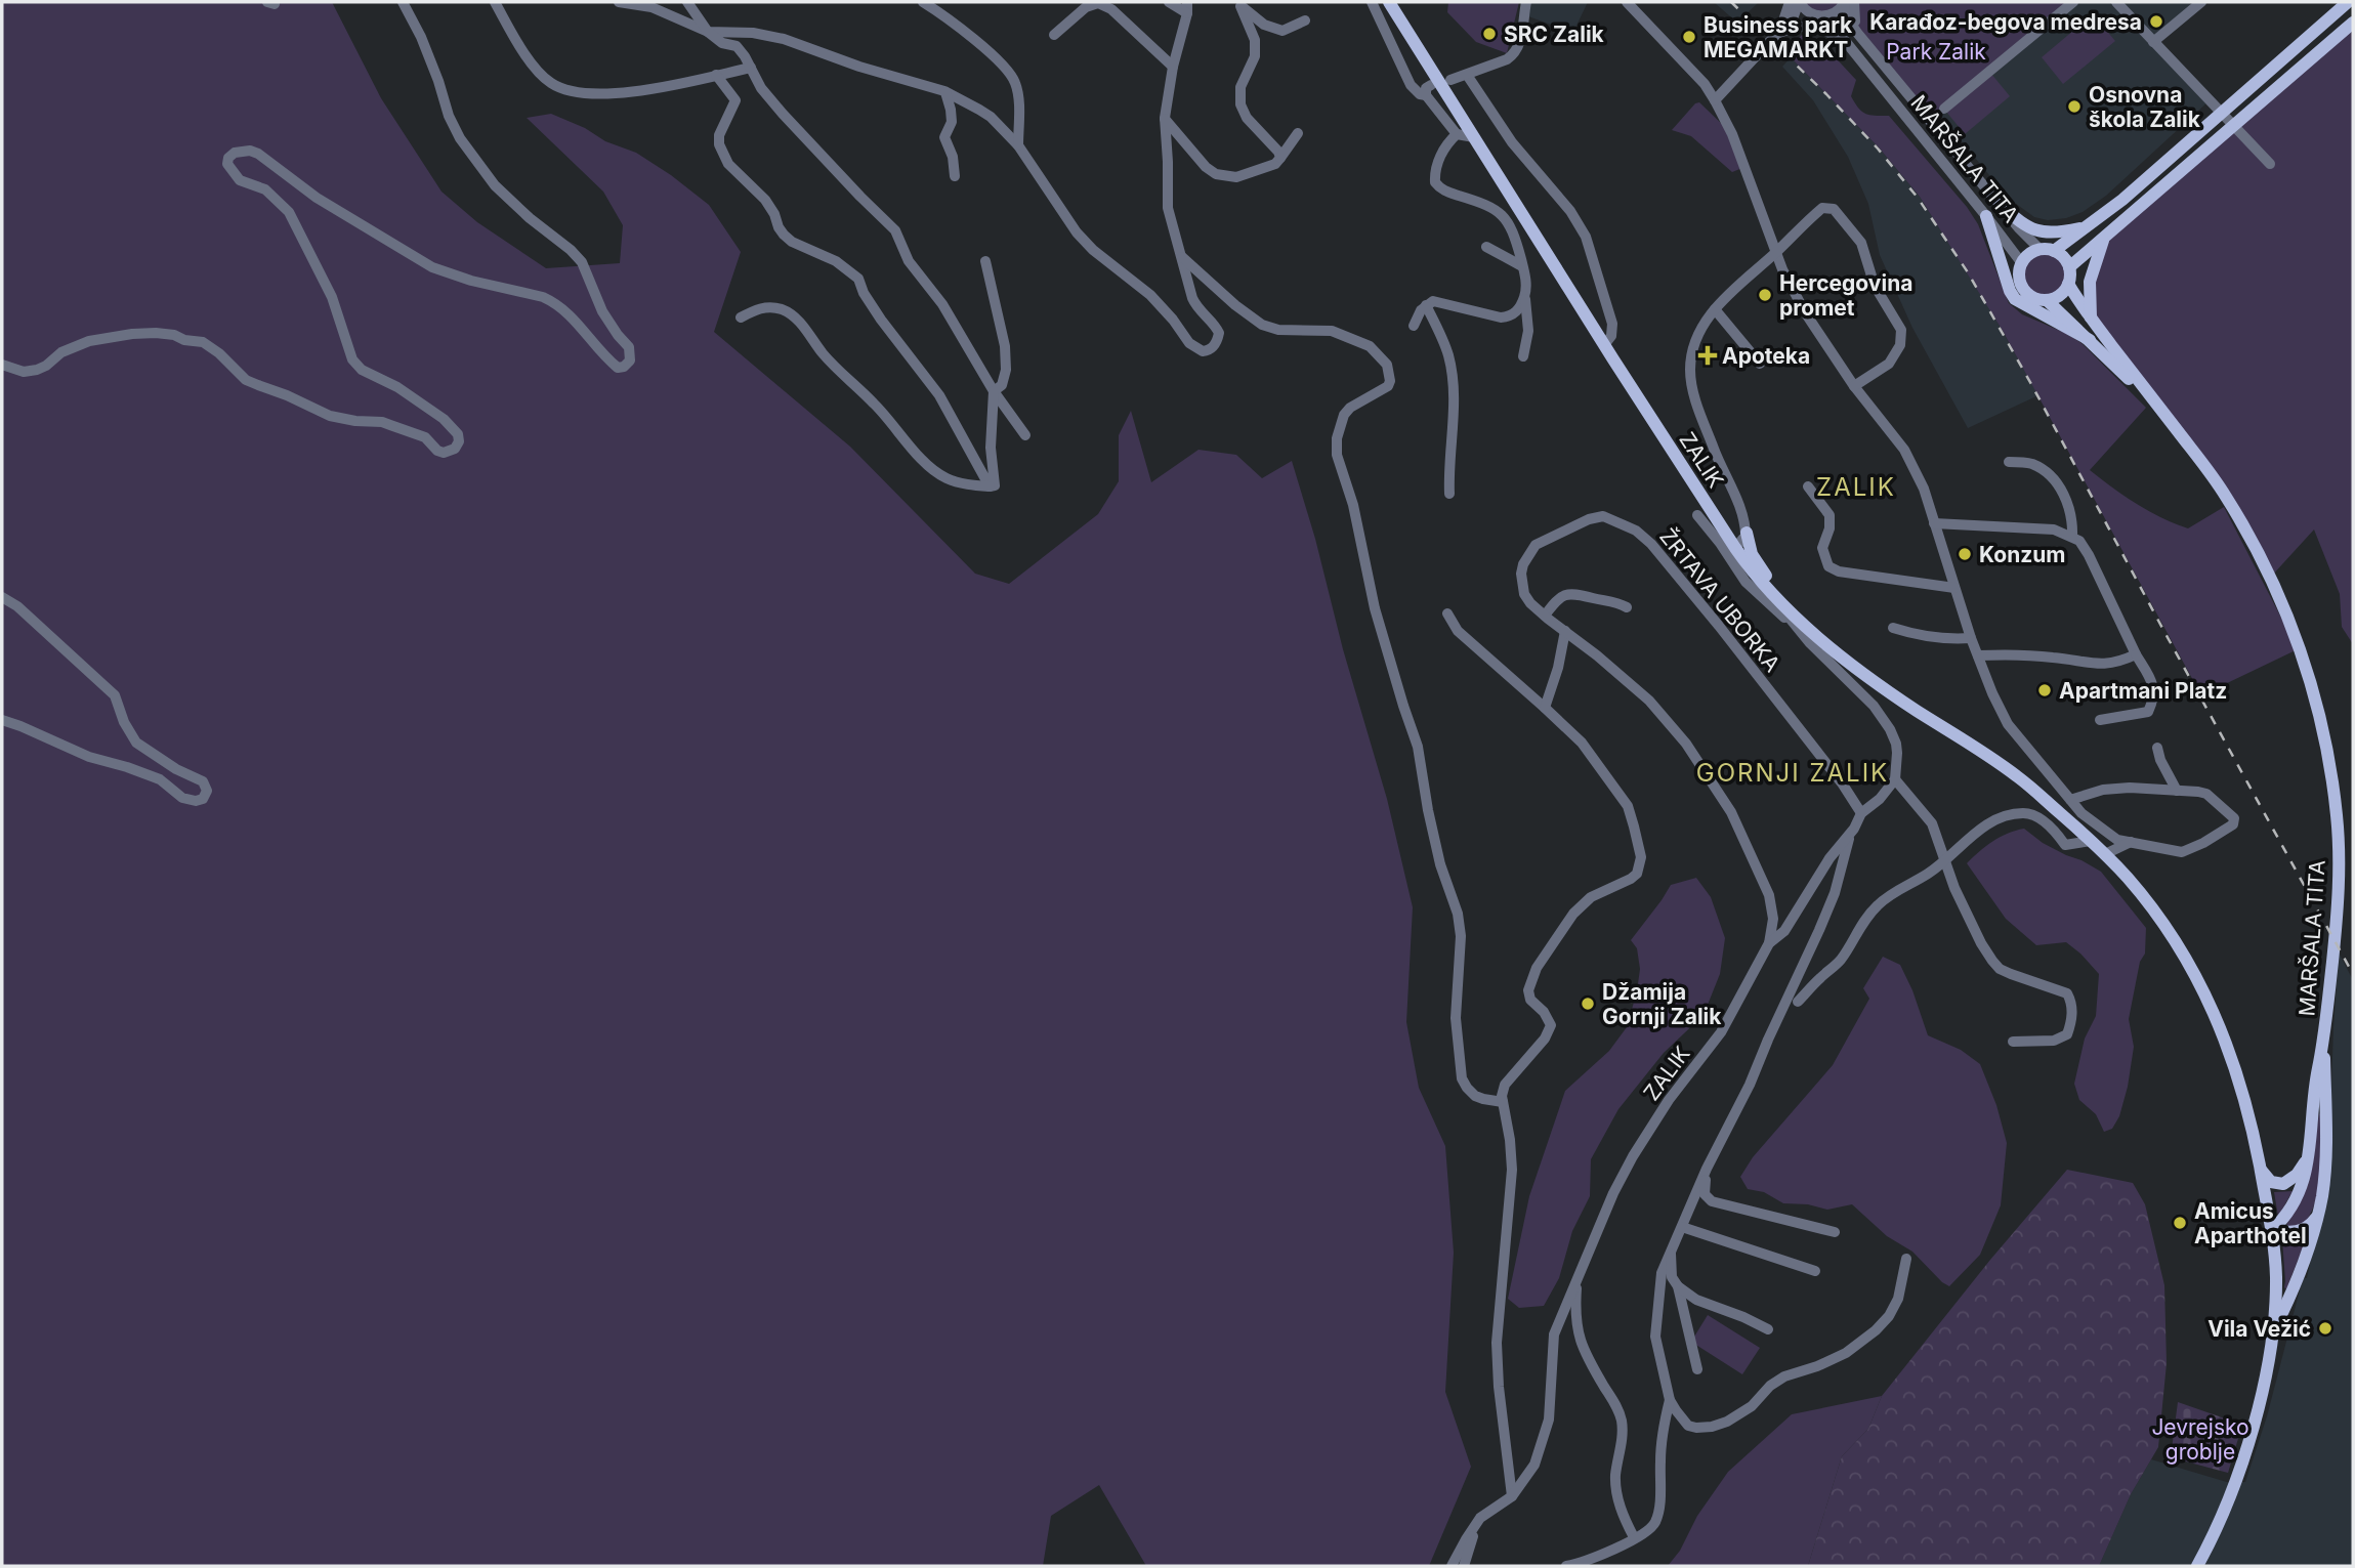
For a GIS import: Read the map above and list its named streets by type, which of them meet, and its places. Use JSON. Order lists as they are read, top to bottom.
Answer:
{
  "streets": {
    "main road": ["MARŠALA TITA", "ZALIK"],
    "street": ["ŽRTAVA UBORKA"]
  },
  "crossings": [
    ["MARŠALA TITA", "ZALIK"],
    ["ZALIK", "ŽRTAVA UBORKA"]
  ],
  "districts": ["ZALIK", "GORNJI ZALIK"],
  "parks": ["Park Zalik", "Jevrejsko groblje"],
  "places": {
    "other": [
      "Karađoz-begova medresa",
      "SRC Zalik",
      "Business park MEGAMARKT",
      "Osnovna škola Zalik",
      "Hercegovina promet",
      "Konzum",
      "Apartmani Platz",
      "Džamija Gornji Zalik",
      "Amicus Aparthotel",
      "Vila Vežić"
    ],
    "health": ["Apoteka"]
  }
}
